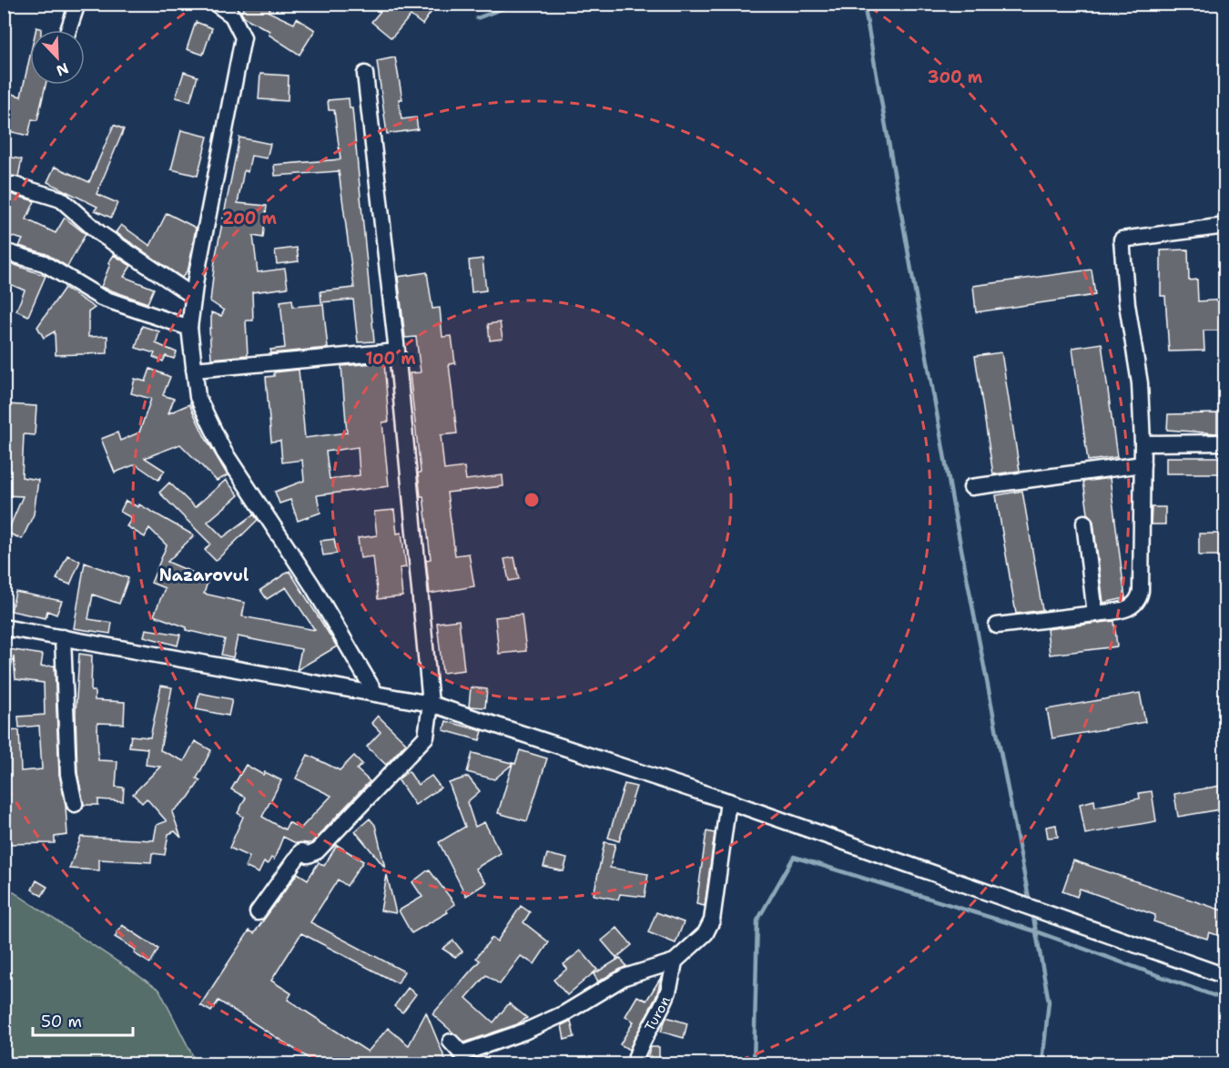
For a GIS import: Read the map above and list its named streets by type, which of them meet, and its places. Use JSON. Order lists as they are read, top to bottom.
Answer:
{
  "streets": {
    "street": ["Turon"]
  },
  "districts": ["Nazarovul"],
  "scale_bar": "50 m",
  "north": "bottom right",
  "rings": ["300 m", "200 m", "100 m"]
}
